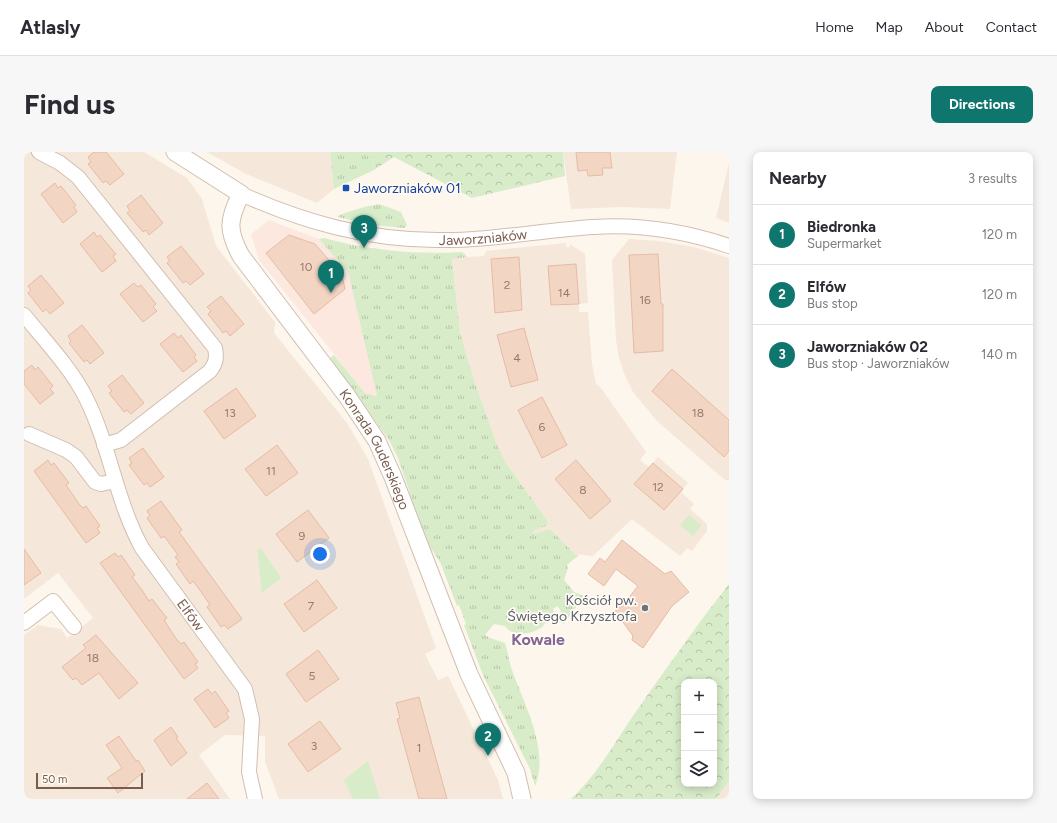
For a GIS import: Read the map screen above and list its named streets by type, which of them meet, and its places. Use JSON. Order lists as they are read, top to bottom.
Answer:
{
  "streets": {
    "street": ["Jaworzniaków", "Konrada Guderskiego", "Elfów"]
  },
  "crossings": [
    ["Jaworzniaków", "Konrada Guderskiego"]
  ],
  "districts": ["Kowale"],
  "places": {
    "transit": ["Jaworzniaków 01"],
    "other": ["Kościół pw. Świętego Krzysztofa"]
  },
  "house_numbers": [
    "10",
    "2",
    "14",
    "16",
    "4",
    "13",
    "18",
    "6",
    "11",
    "12",
    "8",
    "9",
    "7",
    "18",
    "5",
    "3",
    "1"
  ],
  "scale_bar": "50 m",
  "page": {
    "header": "Atlasly",
    "nav": [
      "Home",
      "Map",
      "About",
      "Contact"
    ],
    "buttons": "Directions",
    "title": "Find us",
    "heading": ["Nearby", "3 results"],
    "list": [
      {
        "mark": "1",
        "name": "Biedronka",
        "note": "Supermarket",
        "value": "120 m"
      },
      {
        "mark": "2",
        "name": "Elfów",
        "note": "Bus stop",
        "value": "120 m"
      },
      {
        "mark": "3",
        "name": "Jaworzniaków 02",
        "note": "Bus stop · Jaworzniaków",
        "value": "140 m"
      }
    ],
    "pins": ["3", "1", "2"],
    "map_buttons": ["+", "−"],
    "scale": "50 m"
  }
}
